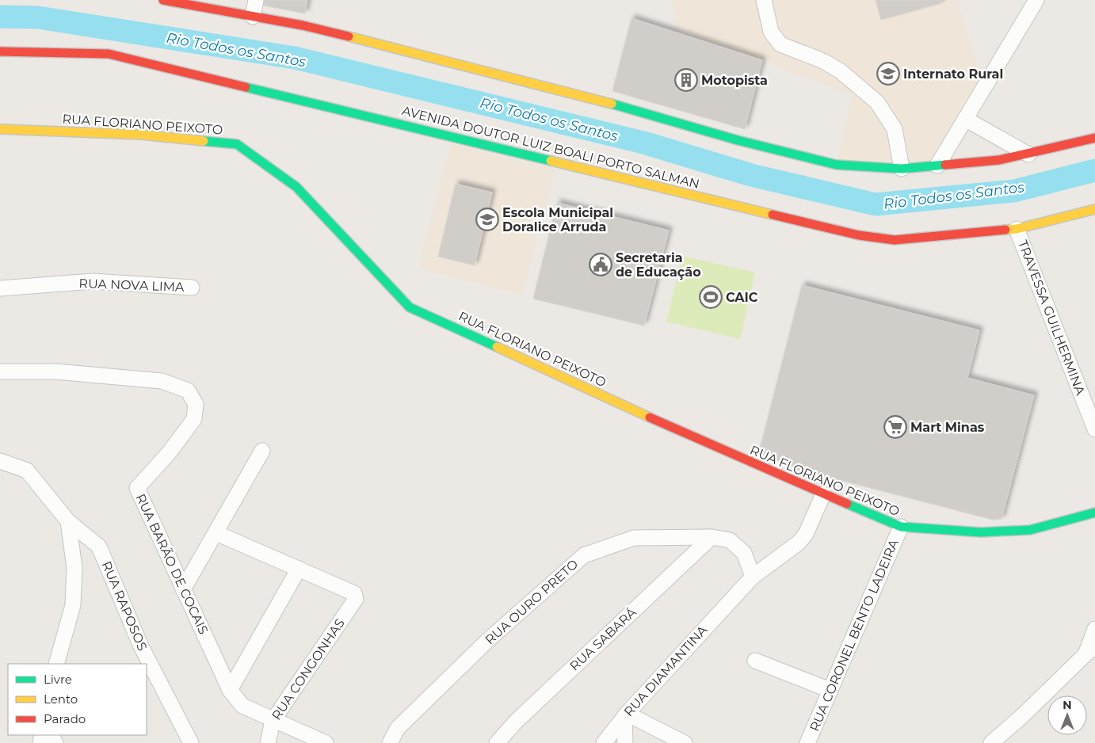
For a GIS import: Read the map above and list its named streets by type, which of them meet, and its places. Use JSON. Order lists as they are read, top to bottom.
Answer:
{
  "streets": {
    "street": [
      "RUA FLORIANO PEIXOTO",
      "AVENIDA DOUTOR LUIZ BOALI PORTO SALMAN",
      "RUA NOVA LIMA",
      "TRAVESSA GUILHERMINA",
      "RUA BARÃO DE COCAIS",
      "RUA OURO PRETO",
      "RUA RAPOSOS",
      "RUA CORONEL BENTO LADEIRA",
      "RUA SABARÁ",
      "RUA CONGONHAS",
      "RUA DIAMANTINA"
    ]
  },
  "crossings": [
    ["RUA FLORIANO PEIXOTO", "RUA CORONEL BENTO LADEIRA"],
    ["RUA FLORIANO PEIXOTO", "RUA DIAMANTINA"],
    ["AVENIDA DOUTOR LUIZ BOALI PORTO SALMAN", "TRAVESSA GUILHERMINA"],
    ["RUA BARÃO DE COCAIS", "RUA CONGONHAS"],
    ["RUA OURO PRETO", "RUA SABARÁ"],
    ["RUA OURO PRETO", "RUA DIAMANTINA"]
  ],
  "water": ["Rio Todos os Santos"],
  "places": {
    "school or university": ["Internato Rural", "Escola Municipal Doralice Arruda"],
    "building": ["Motopista"],
    "public building": ["Secretaria de Educação"],
    "sports": ["CAIC"],
    "supermarket": ["Mart Minas"]
  },
  "legend": ["Livre", "Lento", "Parado"],
  "north": "top"
}
